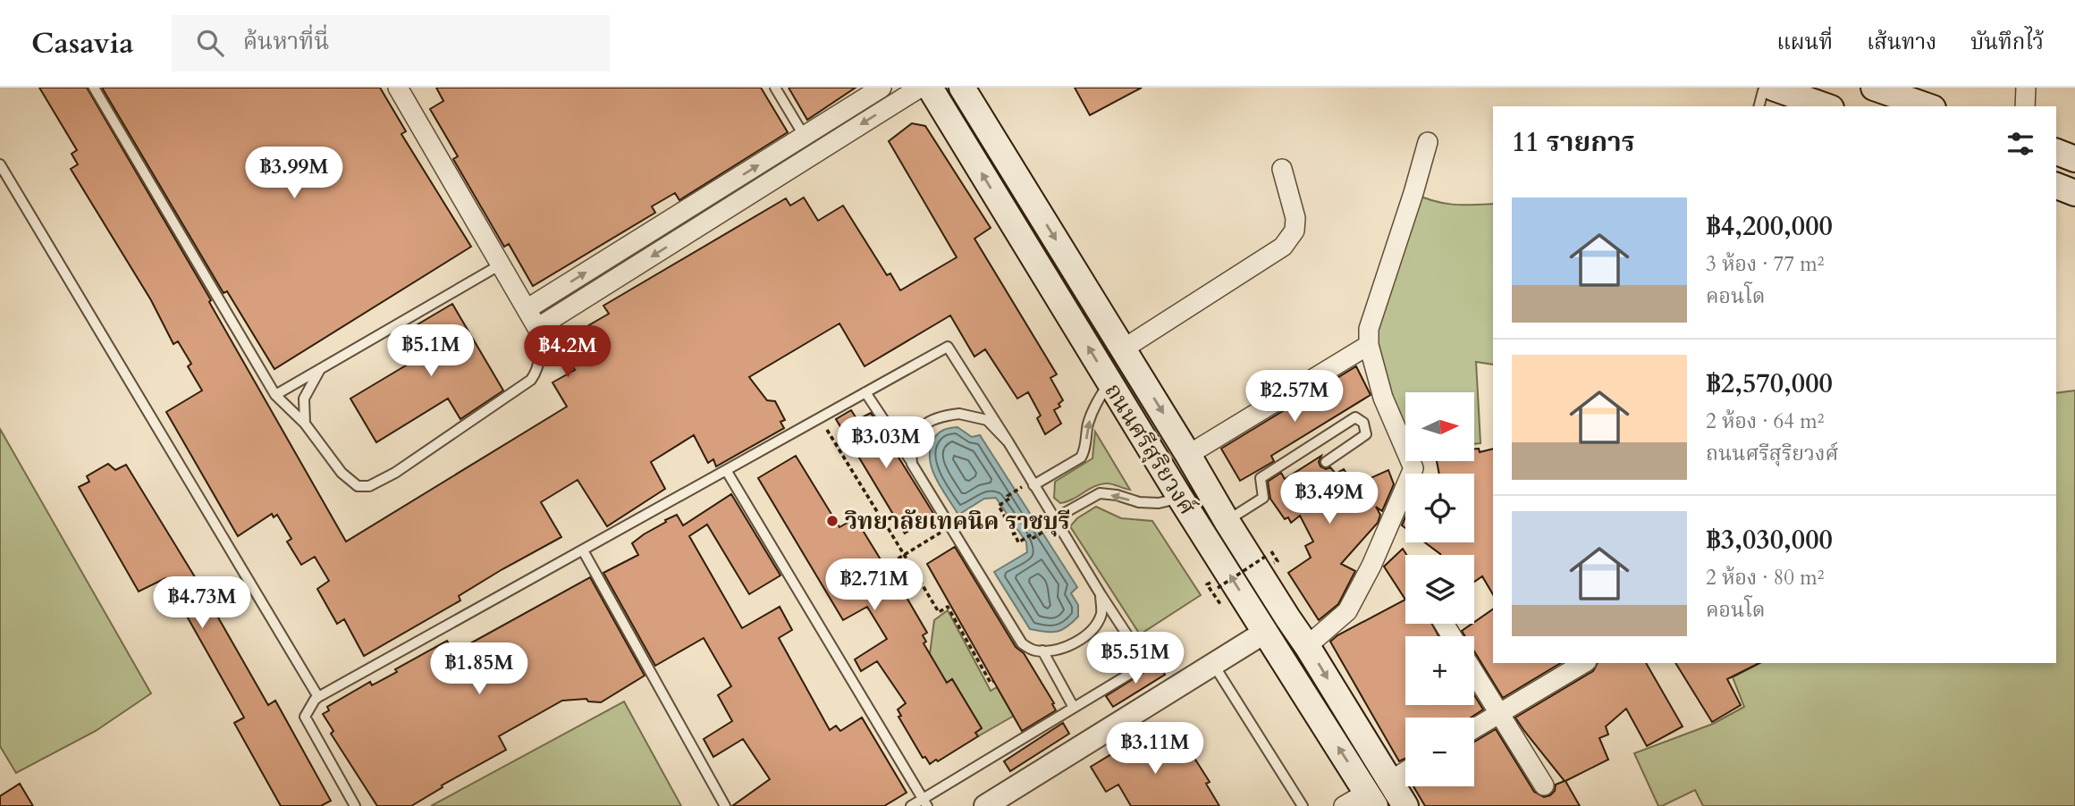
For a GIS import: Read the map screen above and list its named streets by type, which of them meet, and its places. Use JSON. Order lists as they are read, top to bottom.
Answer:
{
  "streets": {
    "main road": ["ถนนศรีสุริยวงศ์"]
  },
  "places": ["วิทยาลัยเทคนิค ราชบุรี"],
  "north": "right",
  "page": {
    "header": "Casavia",
    "search": "ค้นหาที่นี่",
    "nav": ["แผนที่", "เส้นทาง", "บันทึกไว้"],
    "heading": "11 รายการ",
    "price": [
      "฿3.99M",
      "฿5.1M",
      "฿4.2M",
      "฿2.57M",
      "฿3.03M",
      "฿3.49M",
      "฿2.71M",
      "฿4.73M",
      "฿5.51M",
      "฿1.85M",
      "฿3.11M"
    ],
    "list": [
      {
        "name": "฿4,200,000",
        "note": "3 ห้อง · 77 m² · คอนโด"
      },
      {
        "name": "฿2,570,000",
        "note": "2 ห้อง · 64 m² · ถนนศรีสุริยวงศ์"
      },
      {
        "name": "฿3,030,000",
        "note": "2 ห้อง · 80 m² · คอนโด"
      }
    ],
    "map_buttons": ["+", "−"]
  }
}
